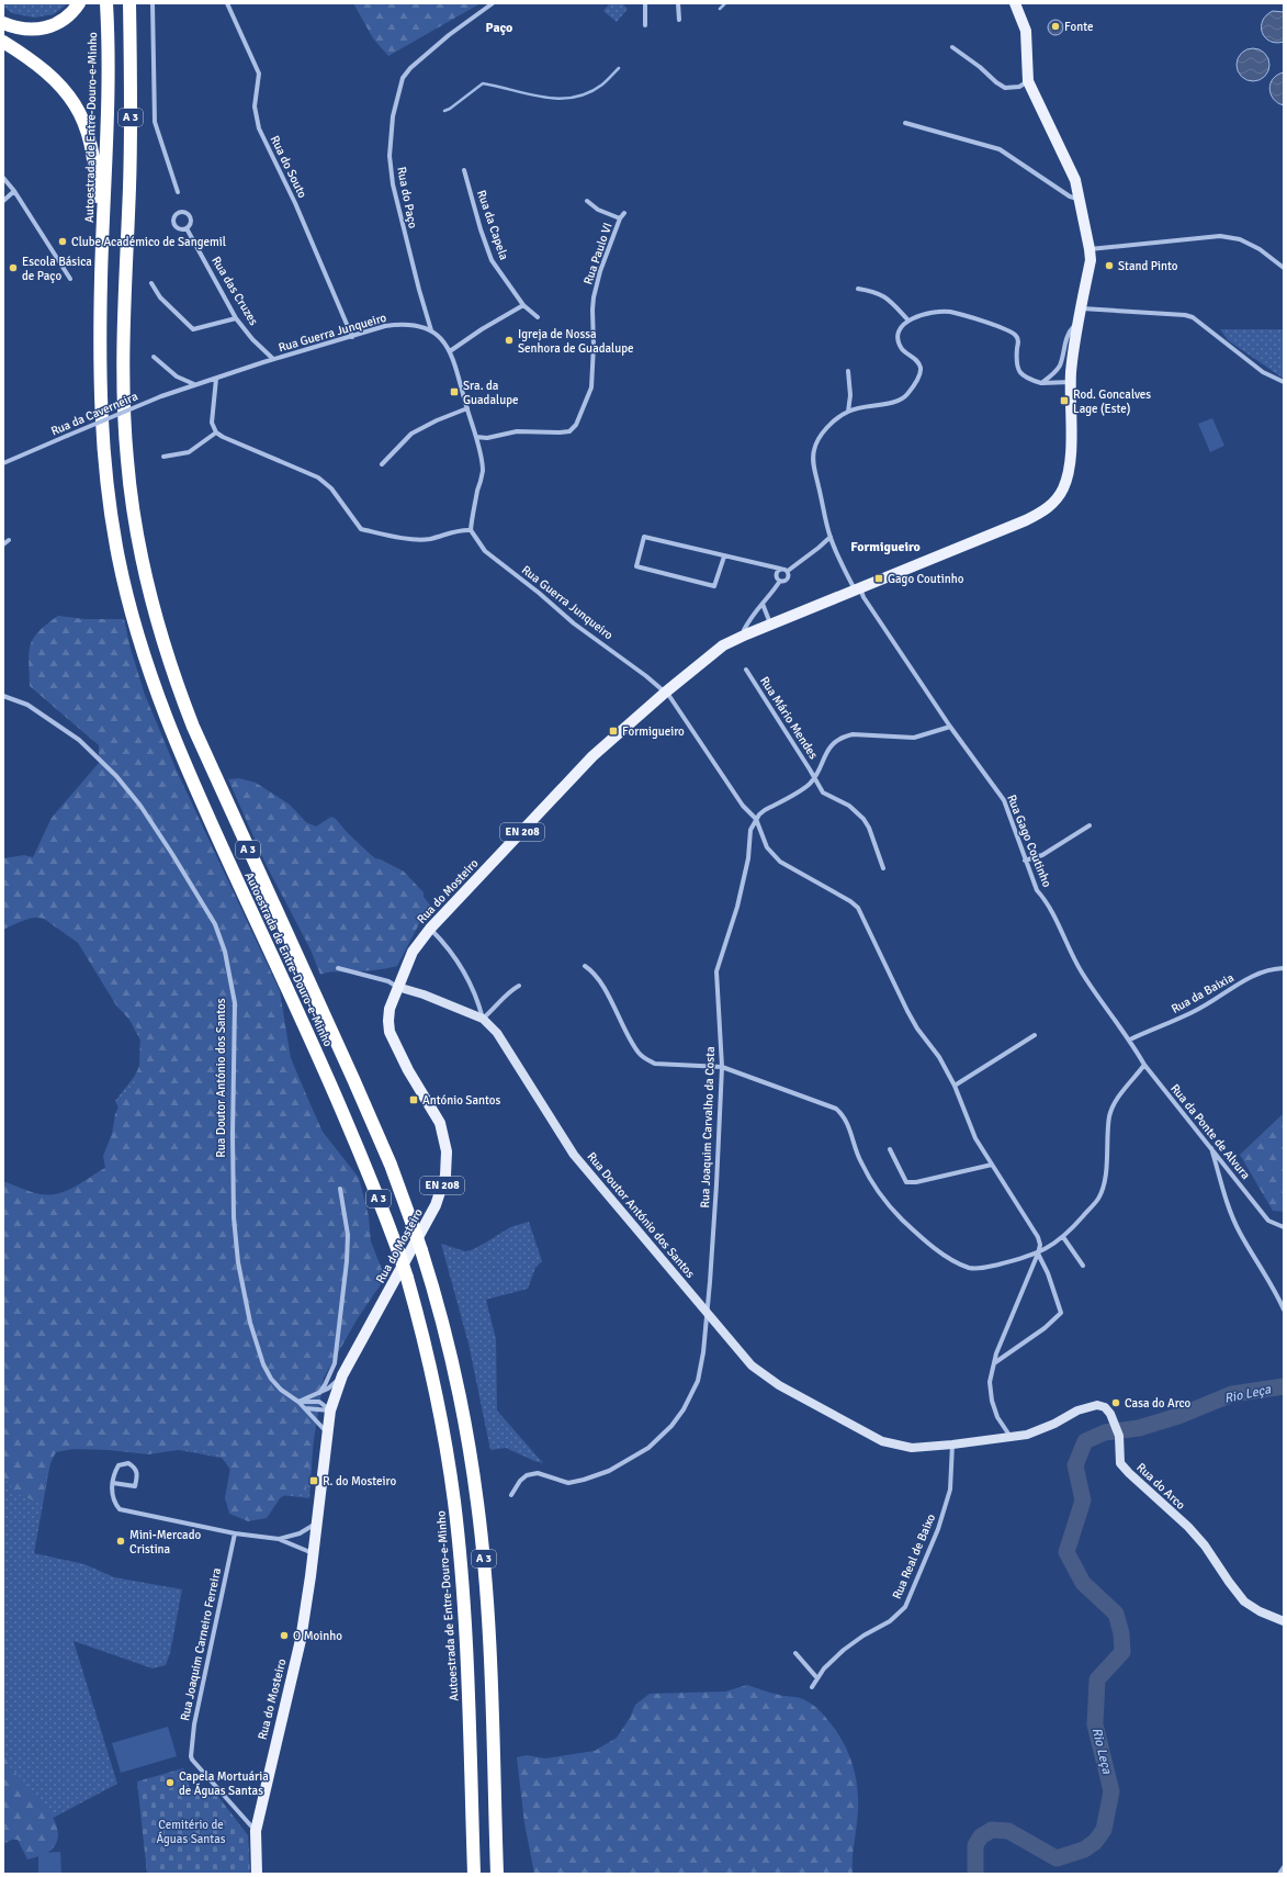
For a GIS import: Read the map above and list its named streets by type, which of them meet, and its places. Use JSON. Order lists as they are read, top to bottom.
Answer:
{
  "streets": {
    "highway": ["A 3", "Autoestrada de Entre-Douro-e-Minho"],
    "main road": ["EN 208", "Rua do Mosteiro"],
    "street": [
      "Rua do Souto",
      "Rua do Paço",
      "Rua da Capela",
      "Rua Paulo VI",
      "Rua das Cruzes",
      "Rua Guerra Junqueiro",
      "Rua da Caverneira",
      "Rua Mário Mendes",
      "Rua Gago Coutinho",
      "Rua da Baixia",
      "Rua Doutor António dos Santos",
      "Rua Joaquim Carvalho da Costa",
      "Rua da Ponte de Alvura",
      "Rua do Arco",
      "Rua Real de Baixo",
      "Rua Joaquim Carneiro Ferreira"
    ]
  },
  "crossings": [
    ["Rua do Souto", "Rua Guerra Junqueiro"],
    ["Rua do Paço", "Rua Guerra Junqueiro"],
    ["Rua das Cruzes", "Rua Guerra Junqueiro"],
    ["Rua Guerra Junqueiro", "Rua da Caverneira"],
    ["Rua Guerra Junqueiro", "Rua do Mosteiro"],
    ["Rua Guerra Junqueiro", "Rua Joaquim Carvalho da Costa"],
    ["EN 208", "Rua Gago Coutinho"],
    ["EN 208", "Rua do Mosteiro"],
    ["Rua Gago Coutinho", "Rua da Baixia"],
    ["Rua Gago Coutinho", "Rua da Ponte de Alvura"],
    ["Rua do Mosteiro", "Rua Doutor António dos Santos"],
    ["Rua do Mosteiro", "Rua Joaquim Carneiro Ferreira"],
    ["Rua da Baixia", "Rua da Ponte de Alvura"],
    ["Rua Doutor António dos Santos", "Rua Joaquim Carvalho da Costa"],
    ["Rua Doutor António dos Santos", "Rua do Arco"],
    ["Rua Doutor António dos Santos", "Rua Real de Baixo"],
    ["Rua do Arco", "Rua Real de Baixo"]
  ],
  "districts": ["Paço", "Formigueiro"],
  "water": ["Rio Leça"],
  "parks": ["Cemitério de Águas Santas"],
  "places": {
    "other": [
      "Fonte",
      "Clube Académico de Sangemil",
      "Stand Pinto",
      "Escola Básica de Paço",
      "Igreja de Nossa Senhora de Guadalupe",
      "Casa do Arco",
      "Mini-Mercado Cristina",
      "O Moinho",
      "Capela Mortuária de Águas Santas"
    ],
    "transit": [
      "Sra. da Guadalupe",
      "Rod. Goncalves Lage (Este)",
      "Gago Coutinho",
      "Formigueiro",
      "António Santos",
      "R. do Mosteiro"
    ]
  }
}
